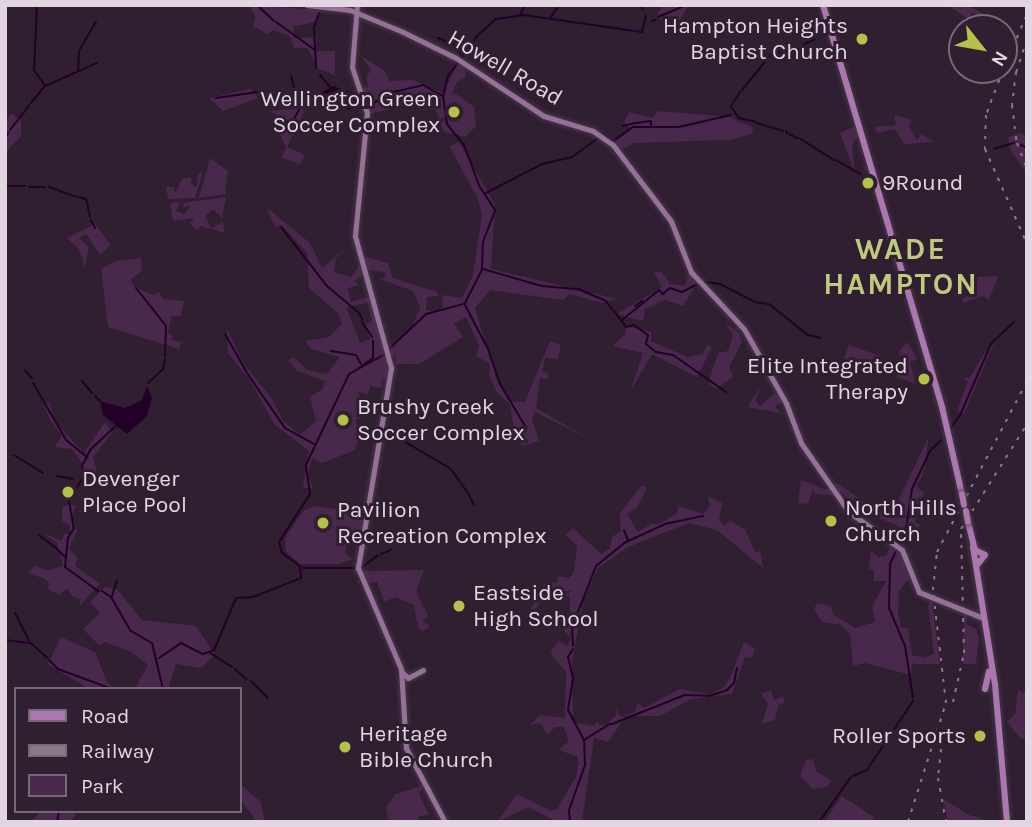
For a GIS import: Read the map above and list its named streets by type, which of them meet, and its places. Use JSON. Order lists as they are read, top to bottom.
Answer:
{
  "streets": {
    "main road": ["Howell Road"]
  },
  "districts": ["WADE HAMPTON"],
  "places": [
    "Hampton Heights Baptist Church",
    "Wellington Green Soccer Complex",
    "9Round",
    "Elite Integrated Therapy",
    "Brushy Creek Soccer Complex",
    "Devenger Place Pool",
    "North Hills Church",
    "Pavilion Recreation Complex",
    "Eastside High School",
    "Roller Sports",
    "Heritage Bible Church"
  ],
  "legend": ["Road", "Railway", "Park"],
  "north": "bottom right"
}
